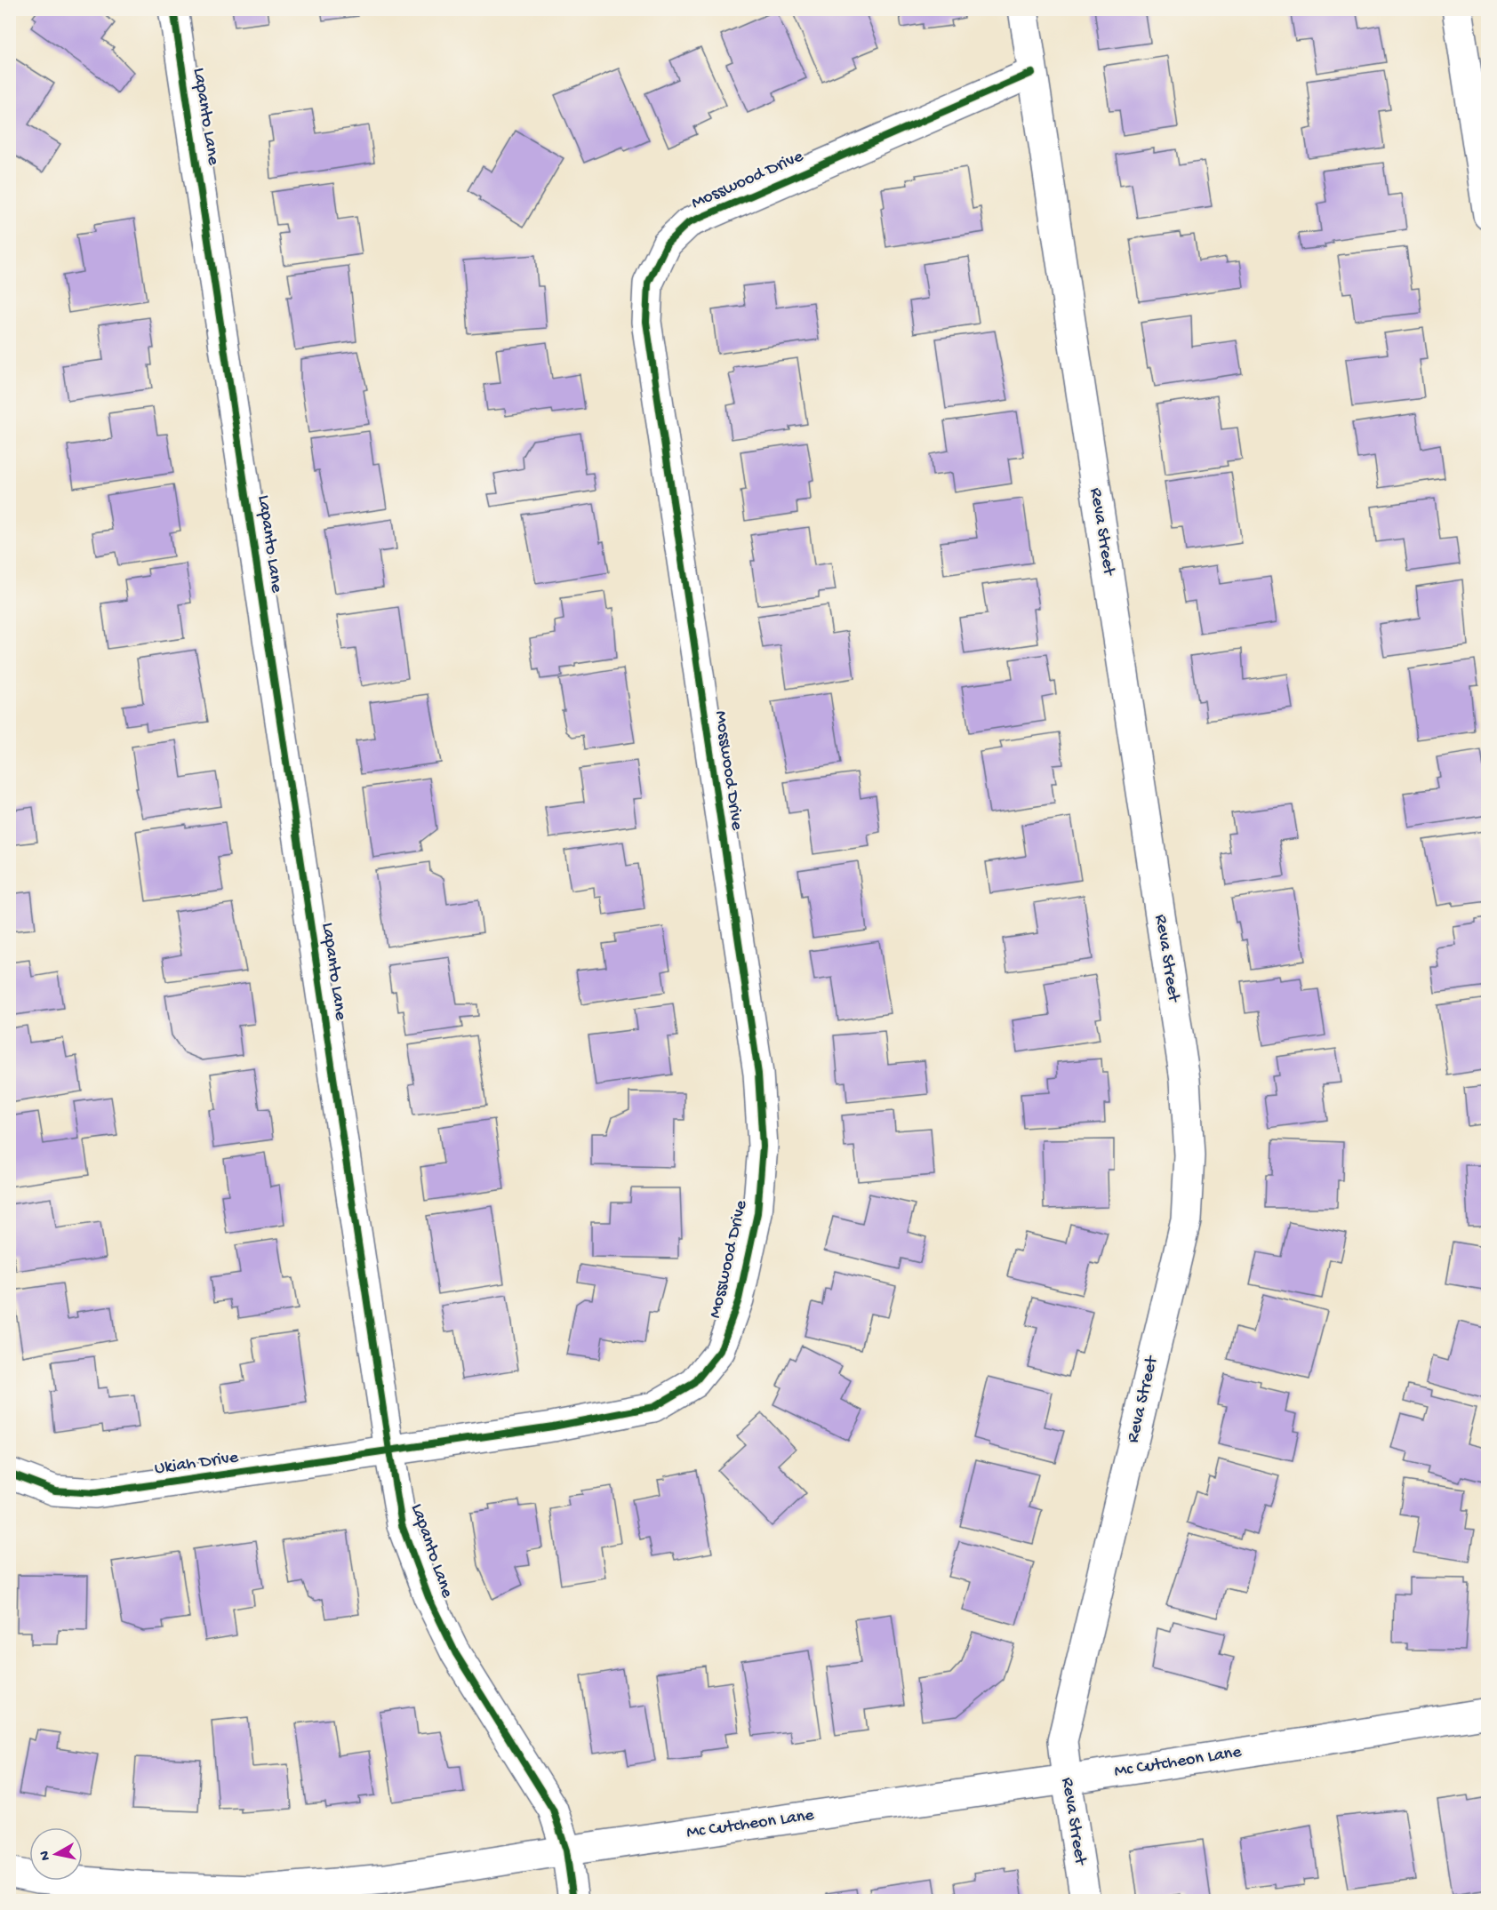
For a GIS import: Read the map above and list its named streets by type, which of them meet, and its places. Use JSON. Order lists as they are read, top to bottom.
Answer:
{
  "streets": {
    "street": [
      "Lapanto Lane",
      "Mosswood Drive",
      "Reva Street",
      "Ukiah Drive",
      "Mc Cutcheon Lane"
    ]
  },
  "crossings": [
    ["Lapanto Lane", "Mosswood Drive"],
    ["Lapanto Lane", "Ukiah Drive"],
    ["Lapanto Lane", "Mc Cutcheon Lane"],
    ["Mosswood Drive", "Reva Street"],
    ["Mosswood Drive", "Ukiah Drive"],
    ["Reva Street", "Mc Cutcheon Lane"]
  ],
  "north": "left"
}
